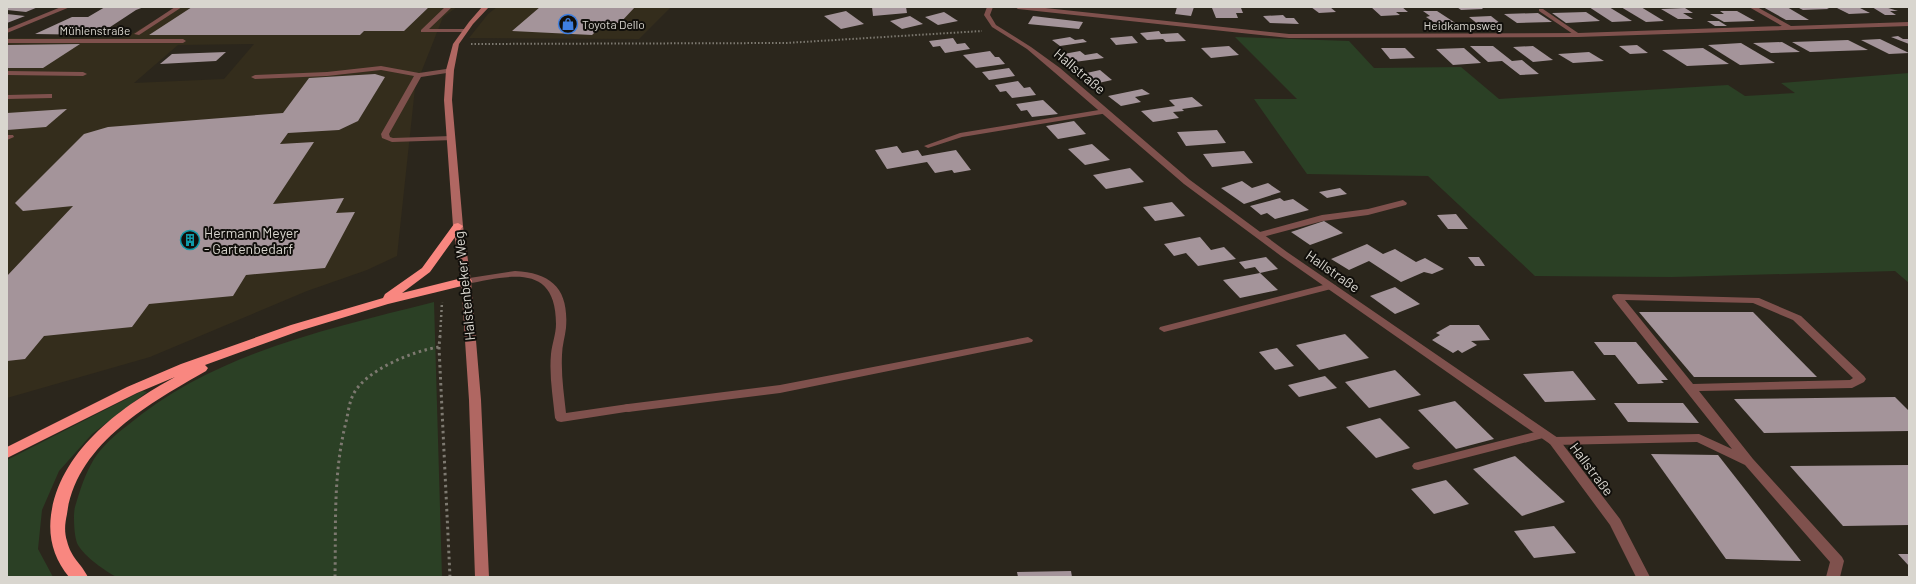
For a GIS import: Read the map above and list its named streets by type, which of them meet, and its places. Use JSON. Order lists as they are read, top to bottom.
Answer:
{
  "streets": {
    "main road": ["Halstenbeker Weg"],
    "street": ["Heidkampsweg", "Mühlenstraße", "Hallstraße"]
  },
  "places": {
    "shop": ["Toyota Dello"],
    "building": ["Hermann Meyer - Gartenbedarf"]
  }
}
